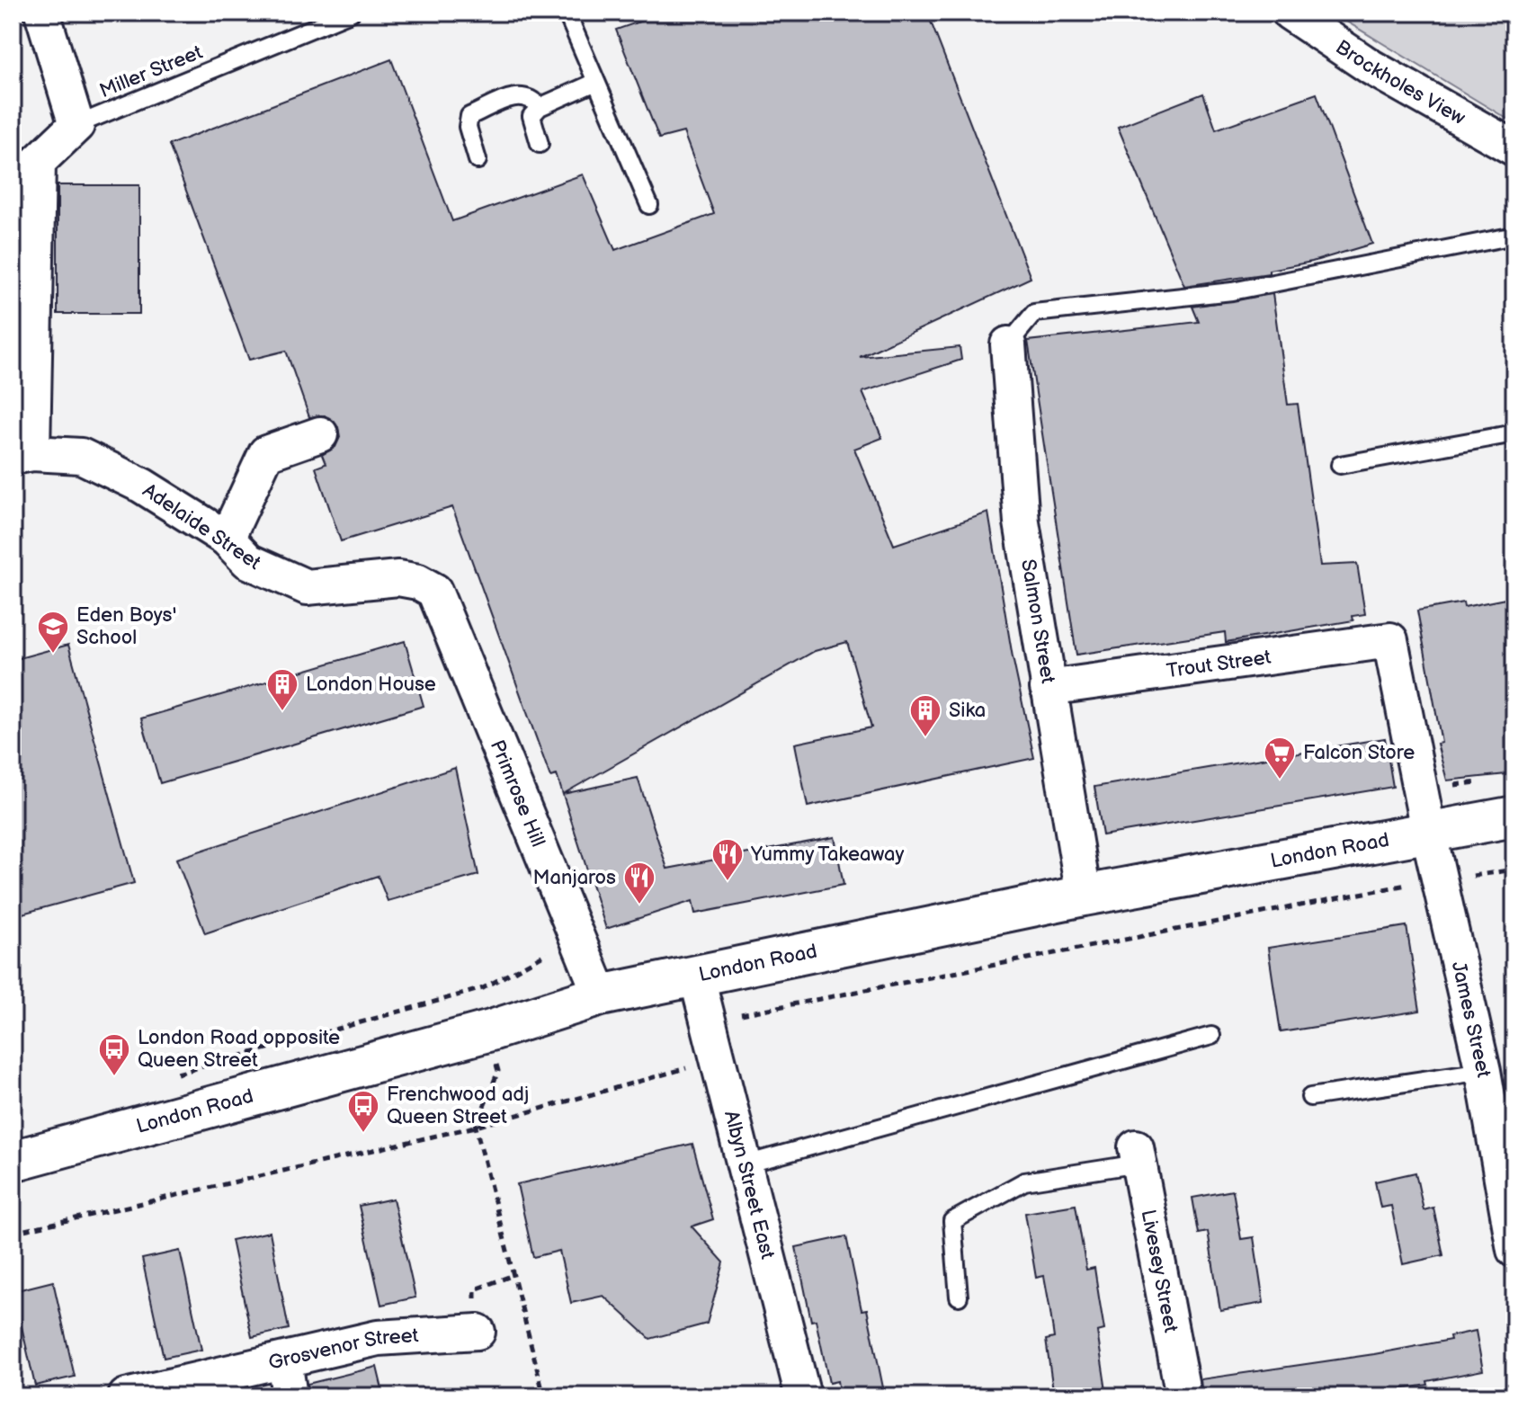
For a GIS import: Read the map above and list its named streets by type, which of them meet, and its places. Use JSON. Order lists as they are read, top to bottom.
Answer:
{
  "streets": {
    "highway": ["London Road"],
    "street": [
      "Brockholes View",
      "Adelaide Street",
      "Salmon Street",
      "Trout Street",
      "Primrose Hill",
      "James Street",
      "Albyn Street East",
      "Livesey Street",
      "Grosvenor Street"
    ],
    "lane": ["Miller Street"]
  },
  "crossings": [
    ["Adelaide Street", "Primrose Hill"],
    ["Salmon Street", "Trout Street"],
    ["Salmon Street", "London Road"],
    ["Trout Street", "James Street"],
    ["Primrose Hill", "London Road"],
    ["London Road", "James Street"],
    ["London Road", "Albyn Street East"]
  ],
  "places": {
    "school or university": ["Eden Boys' School"],
    "building": ["London House", "Sika"],
    "supermarket": ["Falcon Store"],
    "restaurant": ["Yummy Takeaway", "Manjaros"],
    "bus stop": ["London Road opposite Queen Street", "Frenchwood adj Queen Street"]
  }
}
